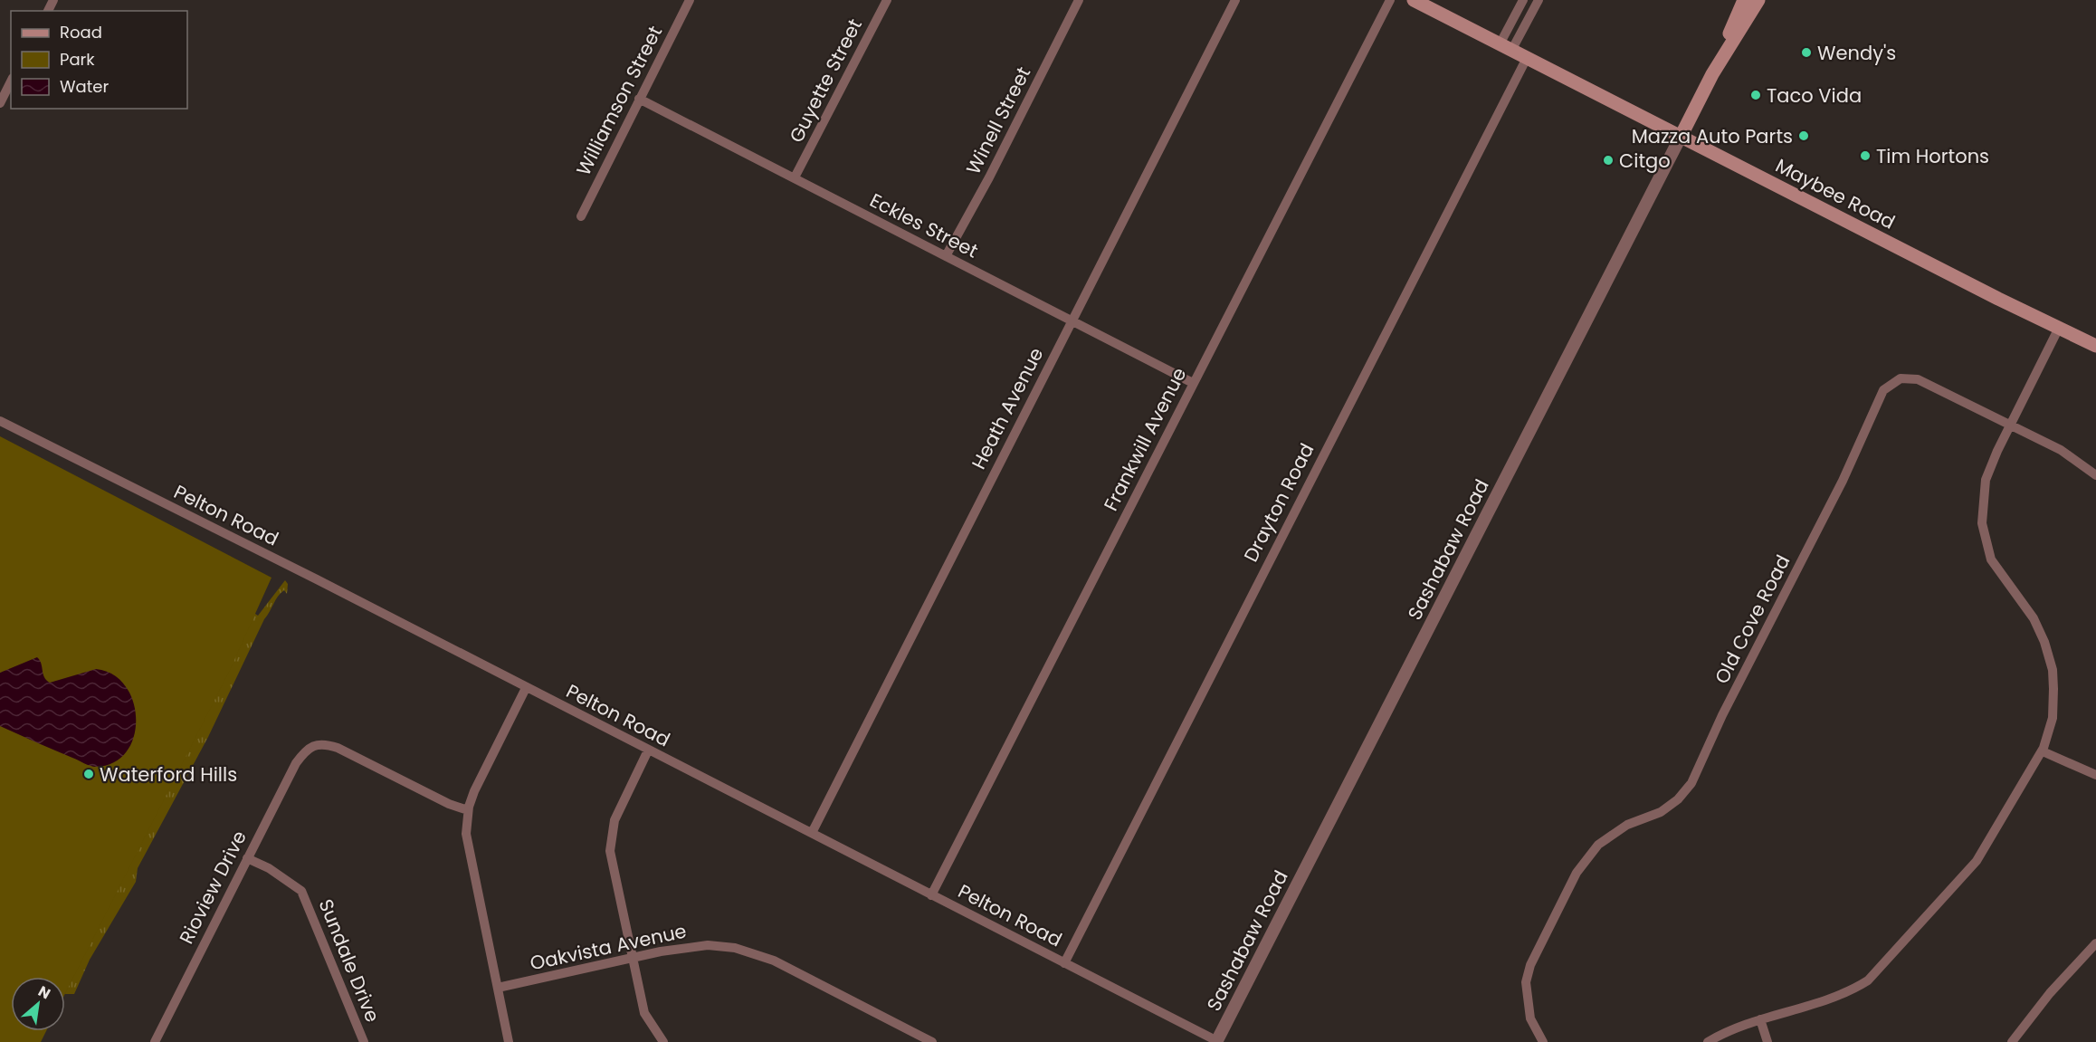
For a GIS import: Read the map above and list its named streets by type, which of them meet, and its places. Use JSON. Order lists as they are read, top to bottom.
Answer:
{
  "streets": {
    "main road": ["Maybee Road", "Sashabaw Road"],
    "street": [
      "Guyette Street",
      "Williamson Street",
      "Winell Street",
      "Eckles Street",
      "Heath Avenue",
      "Frankwill Avenue",
      "Drayton Road",
      "Pelton Road",
      "Old Cove Road",
      "Rioview Drive",
      "Oakvista Avenue",
      "Sundale Drive"
    ]
  },
  "crossings": [
    ["Guyette Street", "Eckles Street"],
    ["Williamson Street", "Eckles Street"],
    ["Winell Street", "Eckles Street"],
    ["Maybee Road", "Drayton Road"],
    ["Maybee Road", "Sashabaw Road"],
    ["Eckles Street", "Heath Avenue"],
    ["Eckles Street", "Frankwill Avenue"],
    ["Heath Avenue", "Pelton Road"],
    ["Frankwill Avenue", "Pelton Road"],
    ["Drayton Road", "Pelton Road"],
    ["Pelton Road", "Sashabaw Road"],
    ["Rioview Drive", "Sundale Drive"]
  ],
  "places": [
    "Wendy's",
    "Taco Vida",
    "Mazza Auto Parts",
    "Tim Hortons",
    "Citgo",
    "Waterford Hills"
  ],
  "legend": ["Road", "Park", "Water"],
  "north": "top right"
}
